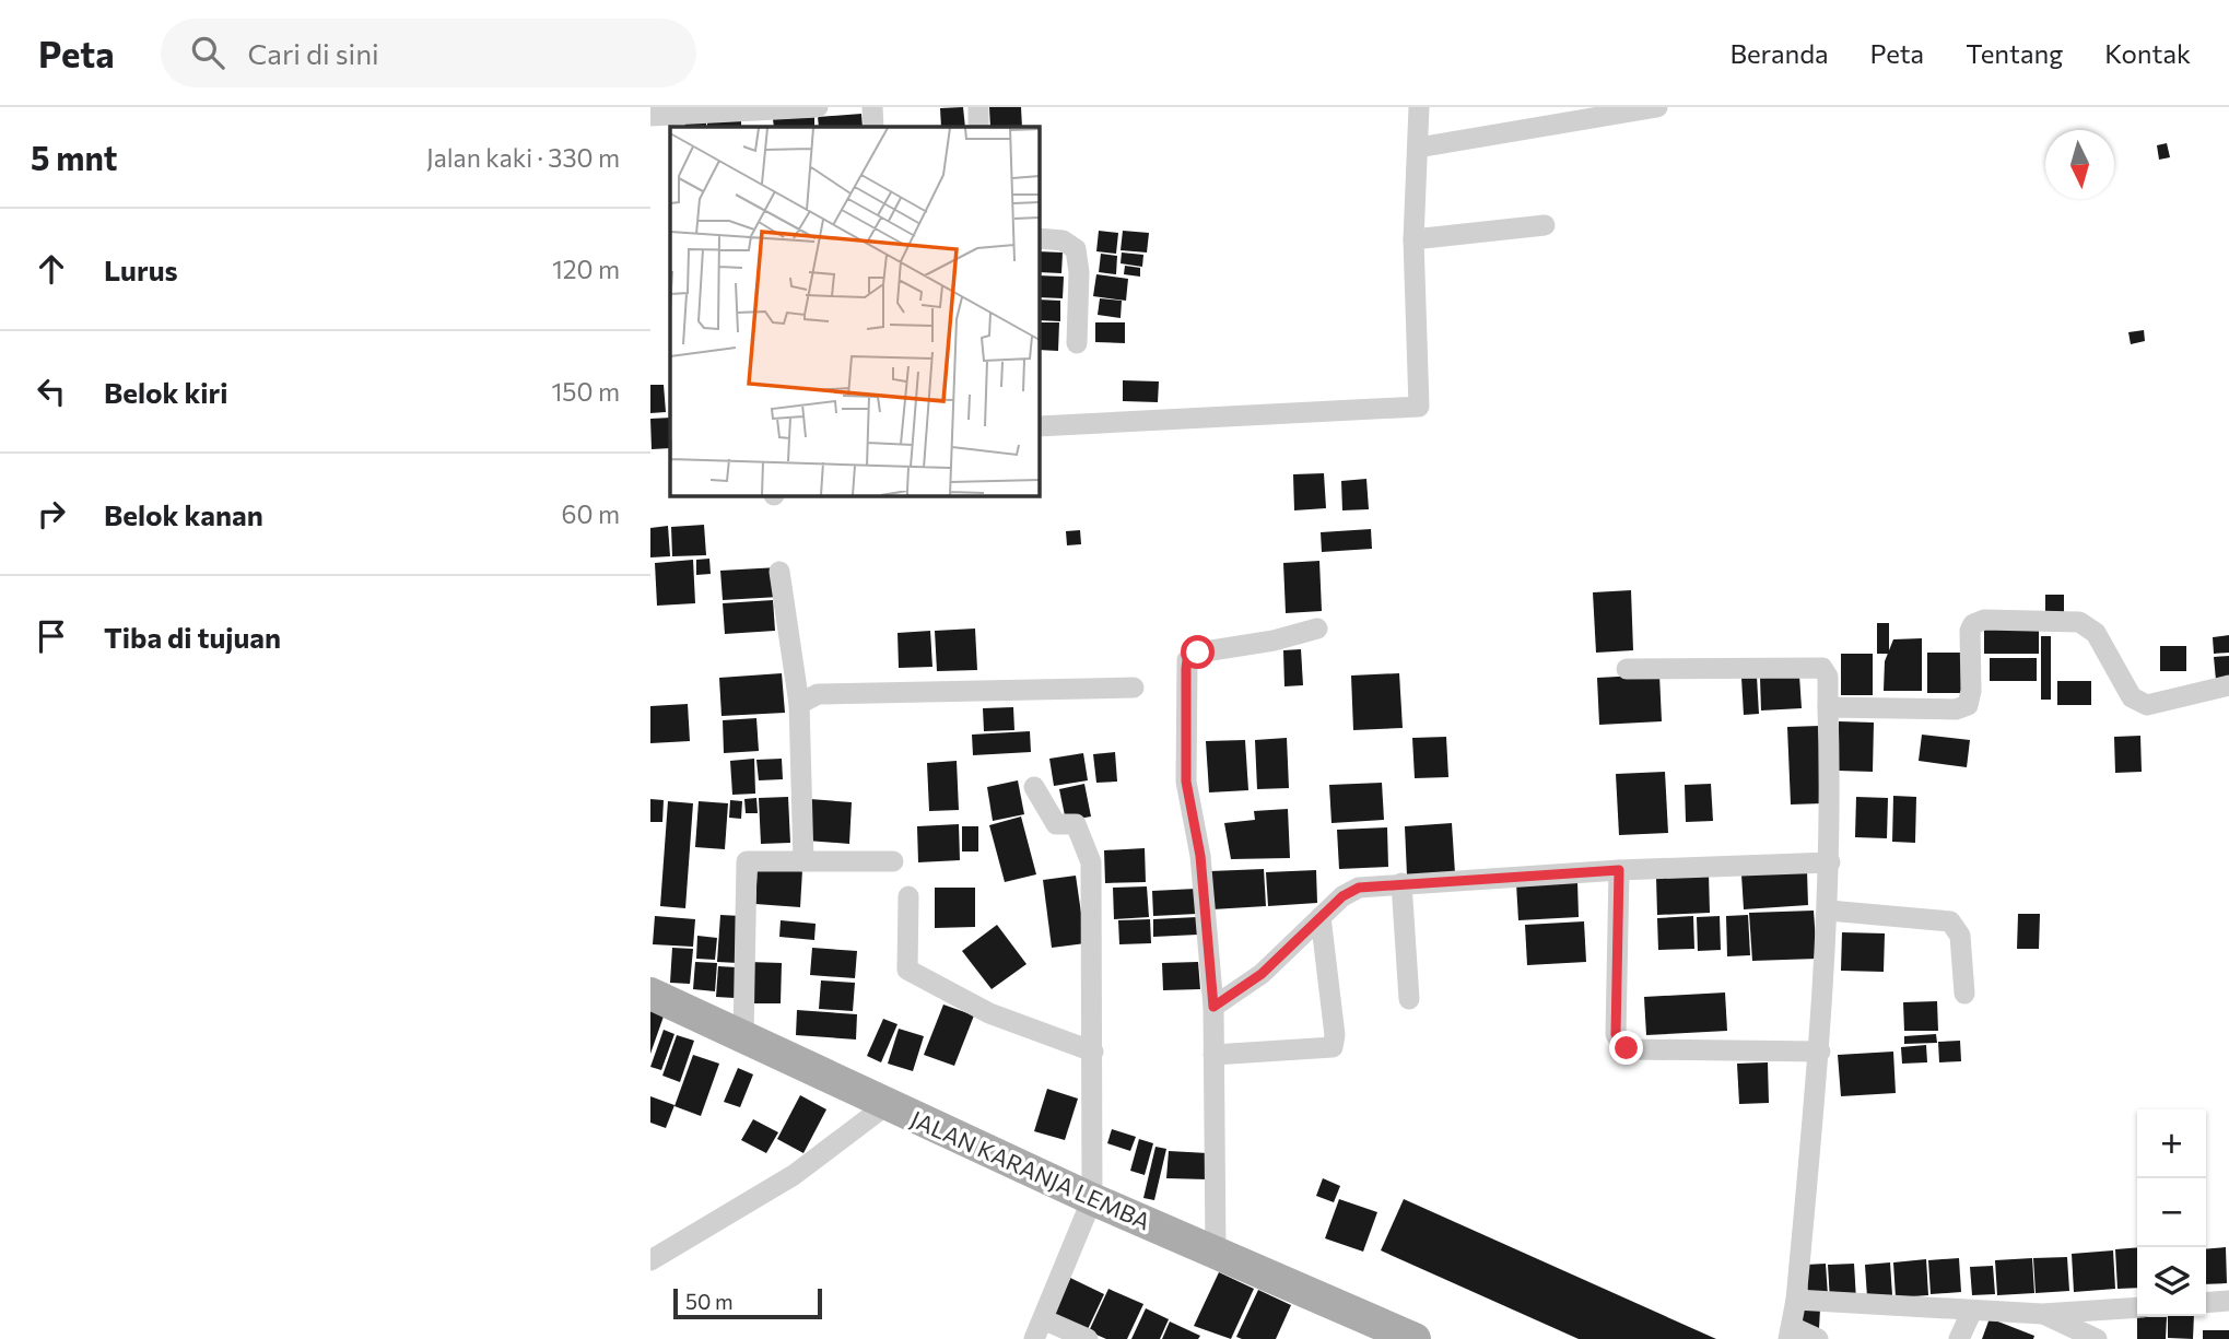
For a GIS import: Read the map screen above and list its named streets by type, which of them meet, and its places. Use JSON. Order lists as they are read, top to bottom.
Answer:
{
  "streets": {
    "main road": ["JALAN KARANJA LEMBA"]
  },
  "scale_bar": "50 m",
  "north": "bottom",
  "page": {
    "header": "Peta",
    "search": "Cari di sini",
    "nav": [
      "Beranda",
      "Peta",
      "Tentang",
      "Kontak"
    ],
    "heading": ["5 mnt", "Jalan kaki · 330 m"],
    "list": [
      ["Lurus", "120 m"],
      ["Belok kiri", "150 m"],
      ["Belok kanan", "60 m"],
      "Tiba di tujuan"
    ],
    "map_buttons": ["+", "−"],
    "scale": "50 m"
  }
}
